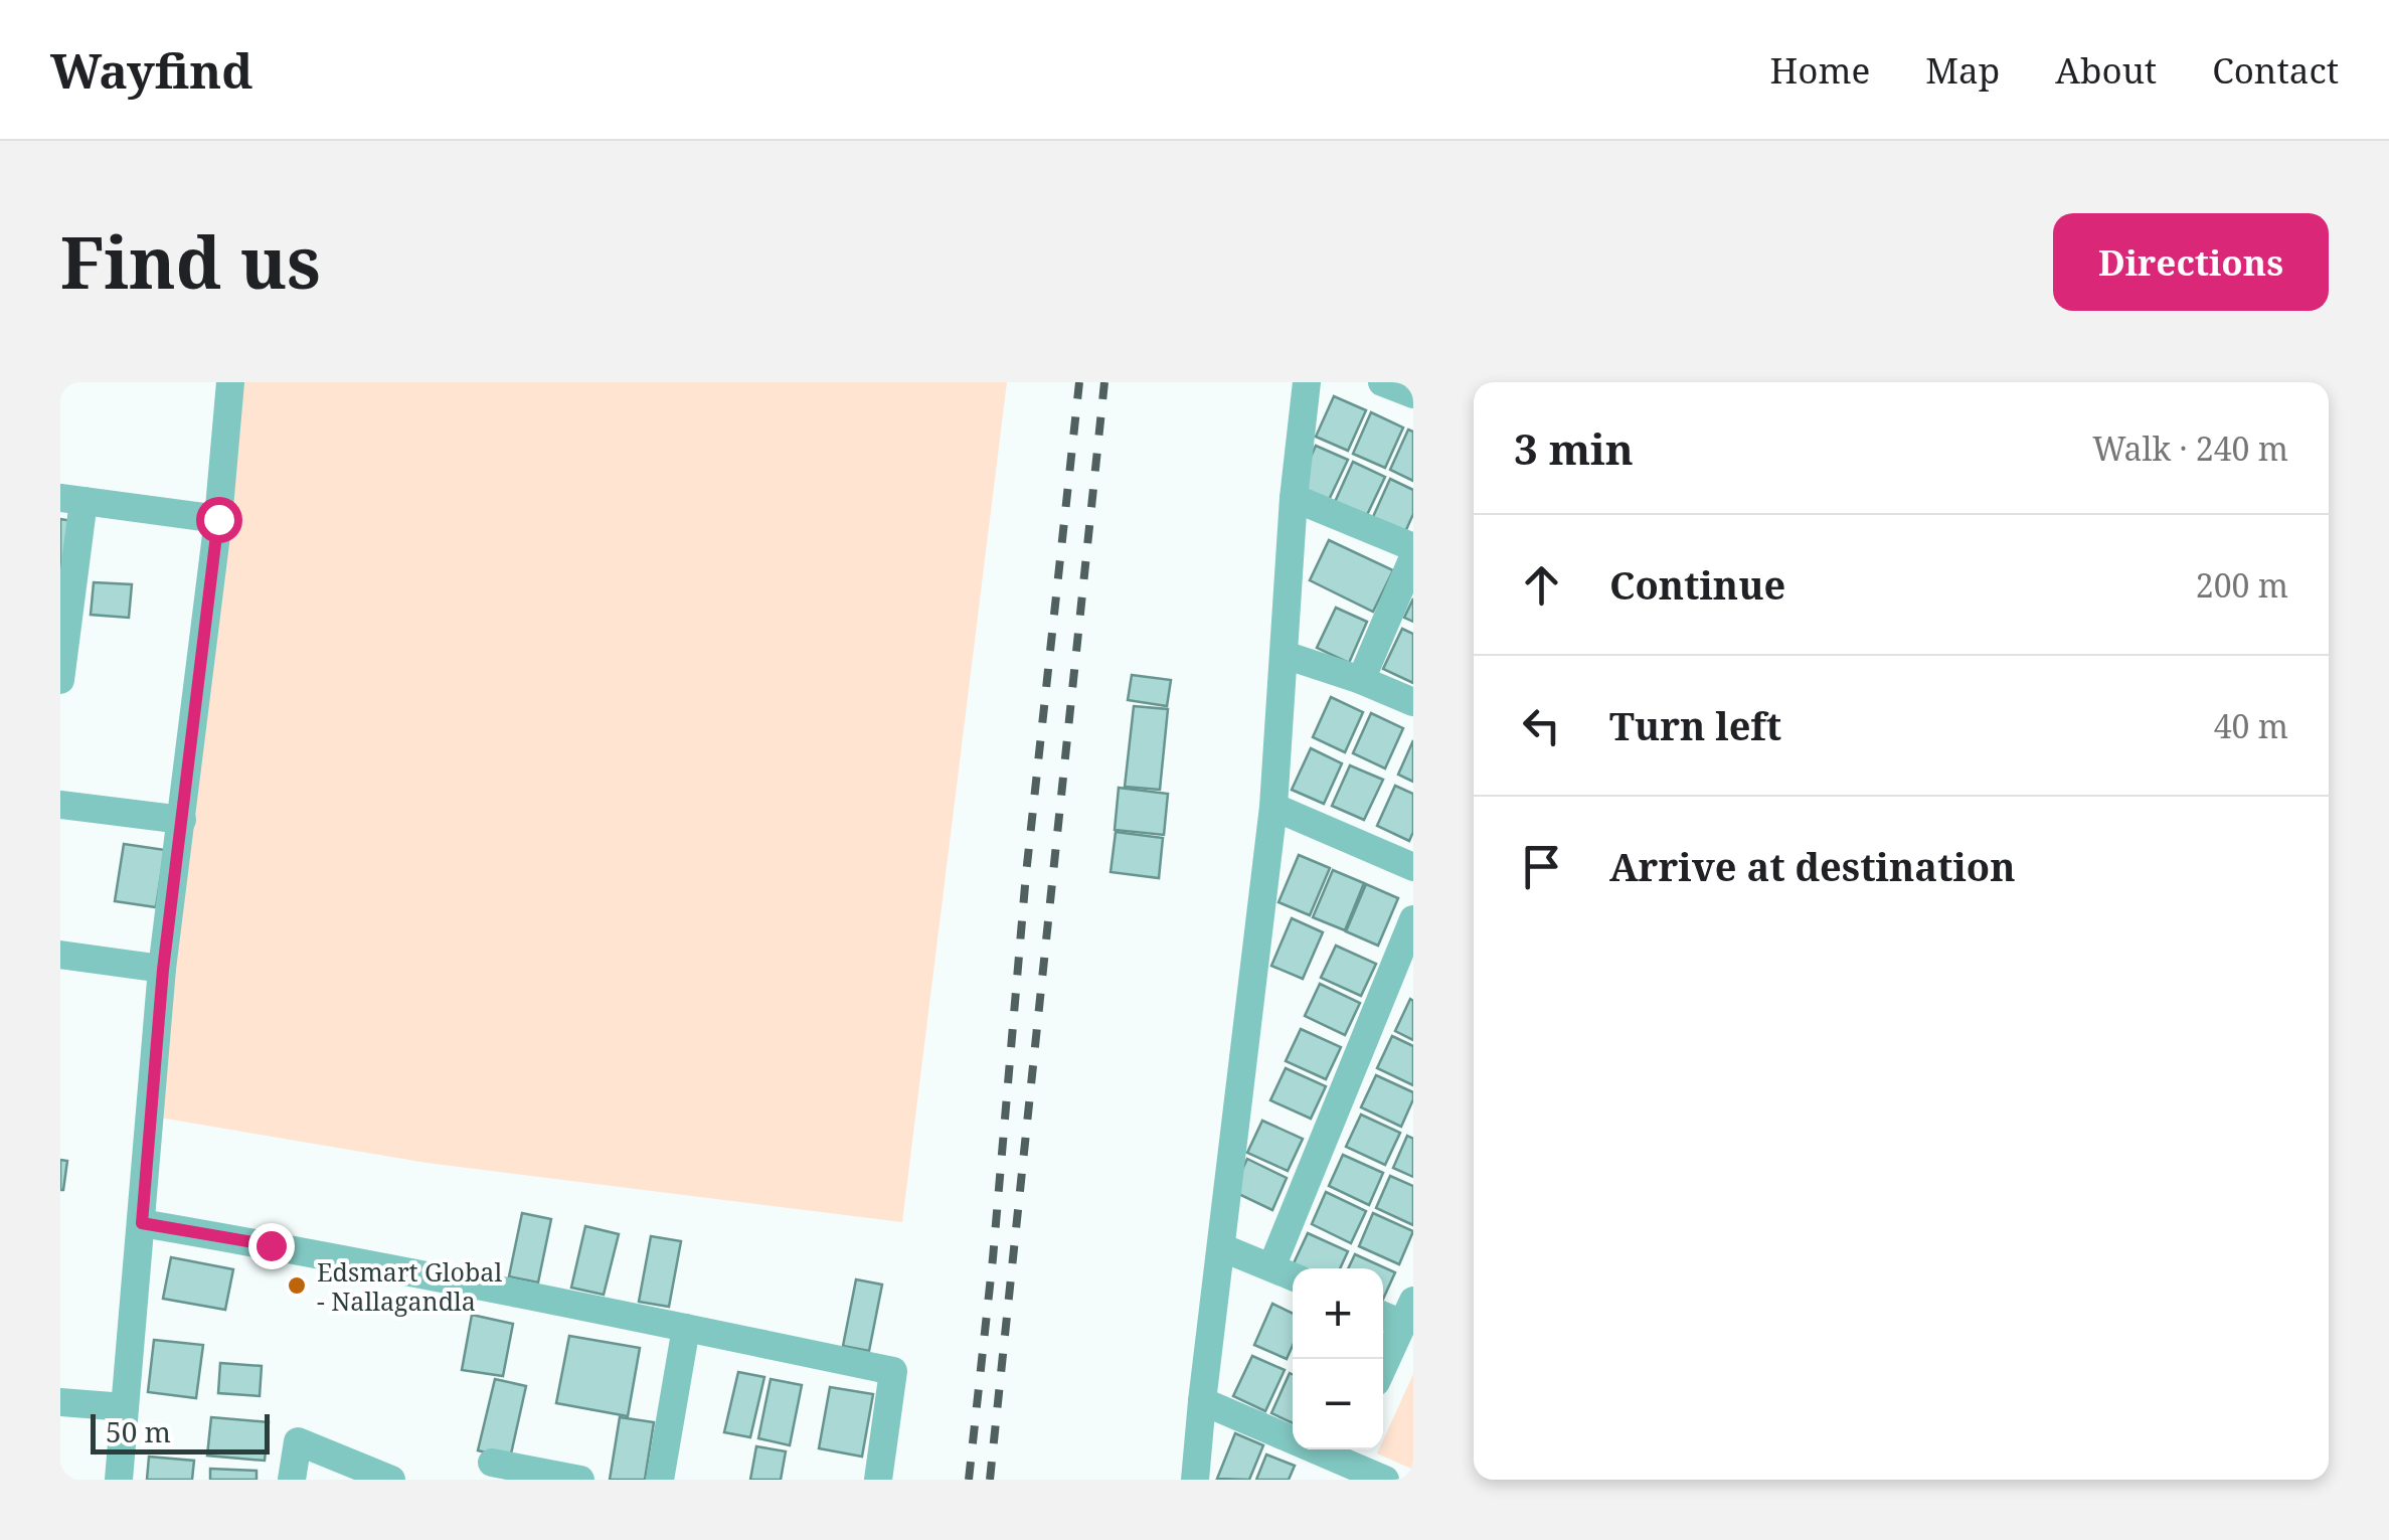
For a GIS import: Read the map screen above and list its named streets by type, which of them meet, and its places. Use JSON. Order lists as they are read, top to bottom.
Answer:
{
  "places": ["Edsmart Global - Nallagandla"],
  "scale_bar": "50 m",
  "page": {
    "header": "Wayfind",
    "nav": [
      "Home",
      "Map",
      "About",
      "Contact"
    ],
    "title": "Find us",
    "buttons": "Directions",
    "heading": ["3 min", "Walk · 240 m"],
    "list": [
      ["Continue", "200 m"],
      ["Turn left", "40 m"],
      "Arrive at destination"
    ],
    "map_buttons": ["+", "−"],
    "scale": "50 m"
  }
}
